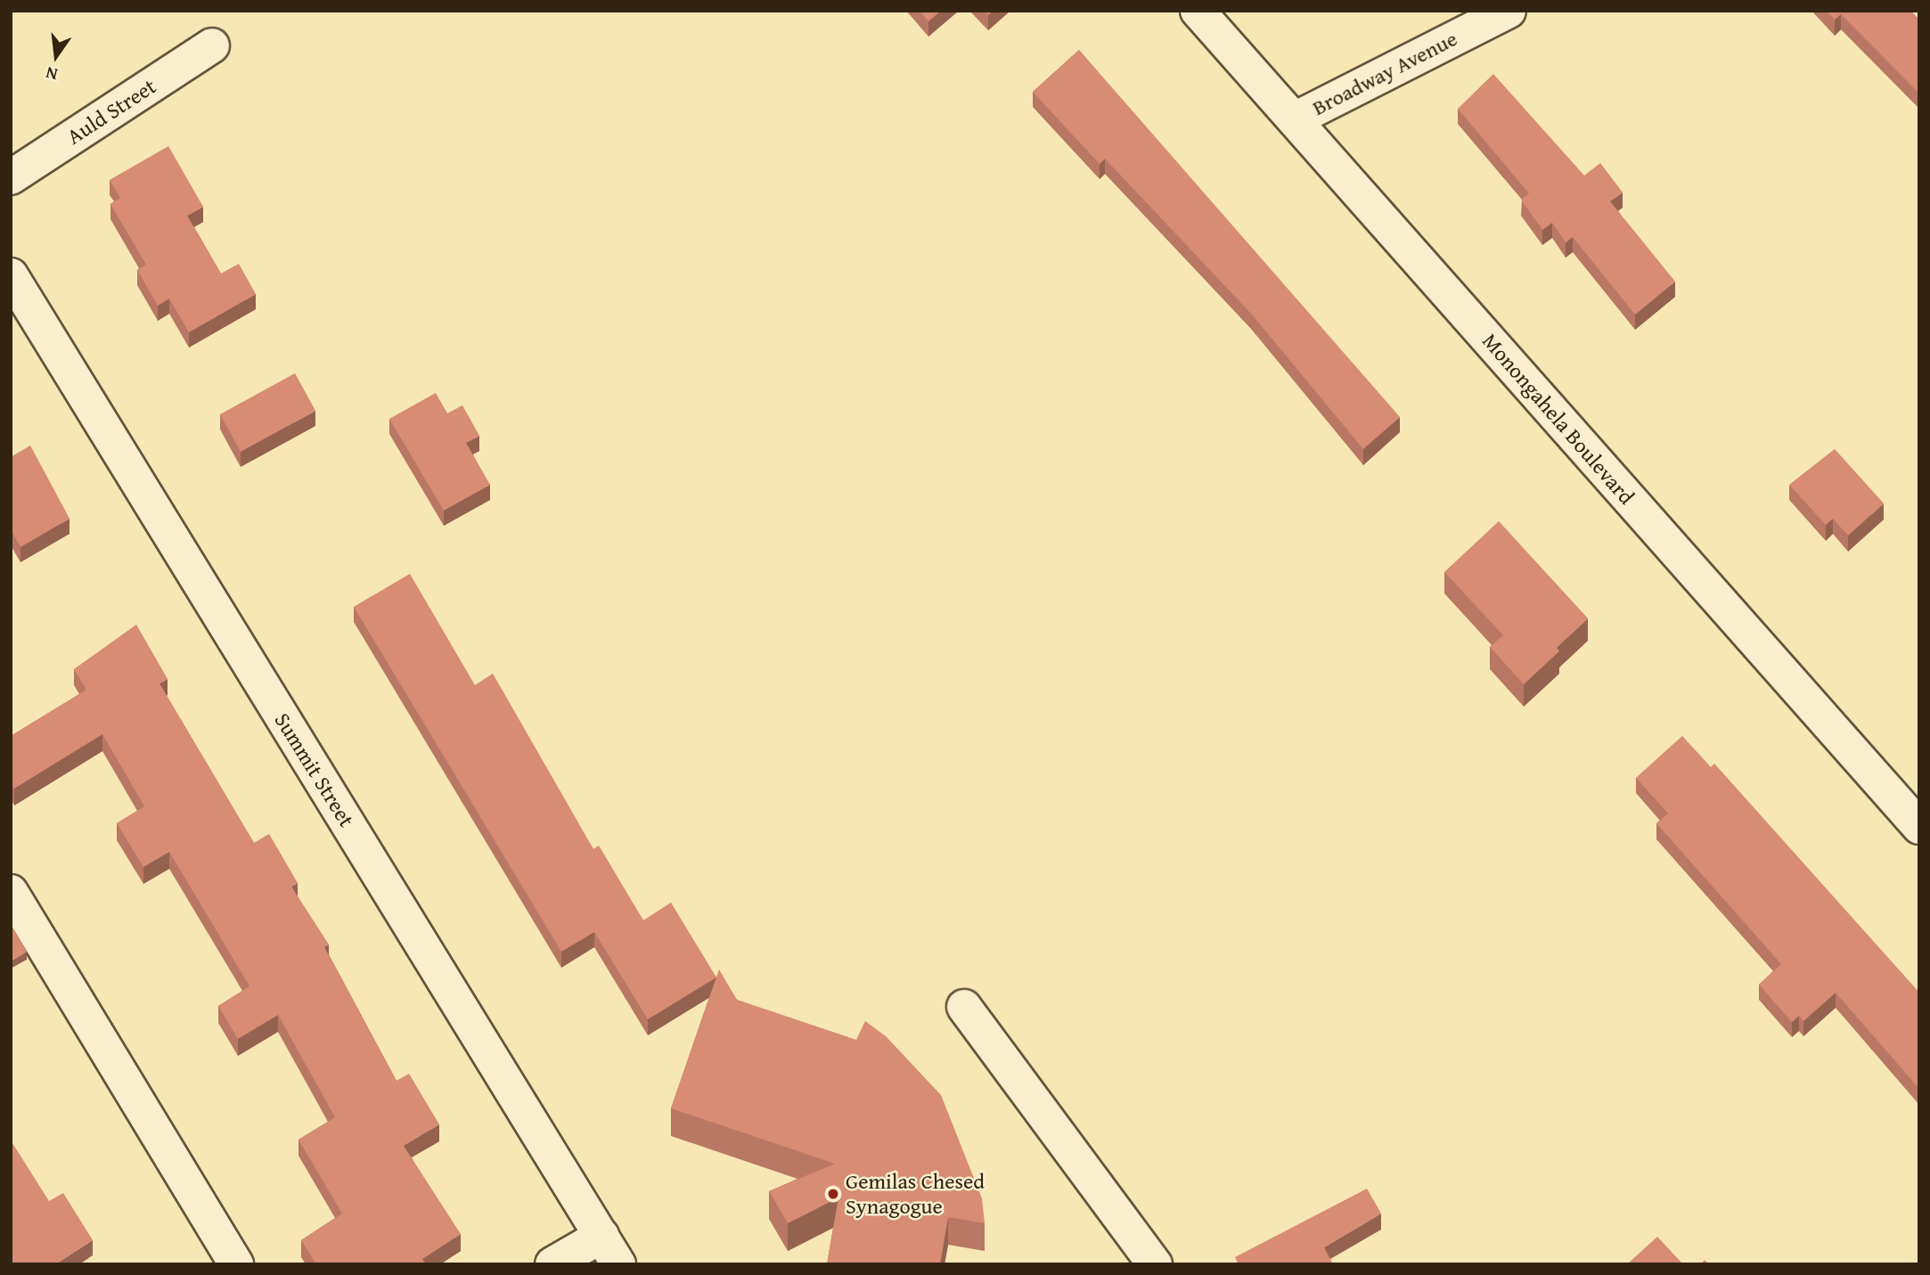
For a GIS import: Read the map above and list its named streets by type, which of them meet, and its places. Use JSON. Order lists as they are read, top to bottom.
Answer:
{
  "streets": {
    "street": [
      "Broadway Avenue",
      "Auld Street",
      "Monongahela Boulevard",
      "Summit Street"
    ]
  },
  "crossings": [
    ["Broadway Avenue", "Monongahela Boulevard"]
  ],
  "places": ["Gemilas Chesed Synagogue"],
  "north": "bottom"
}
